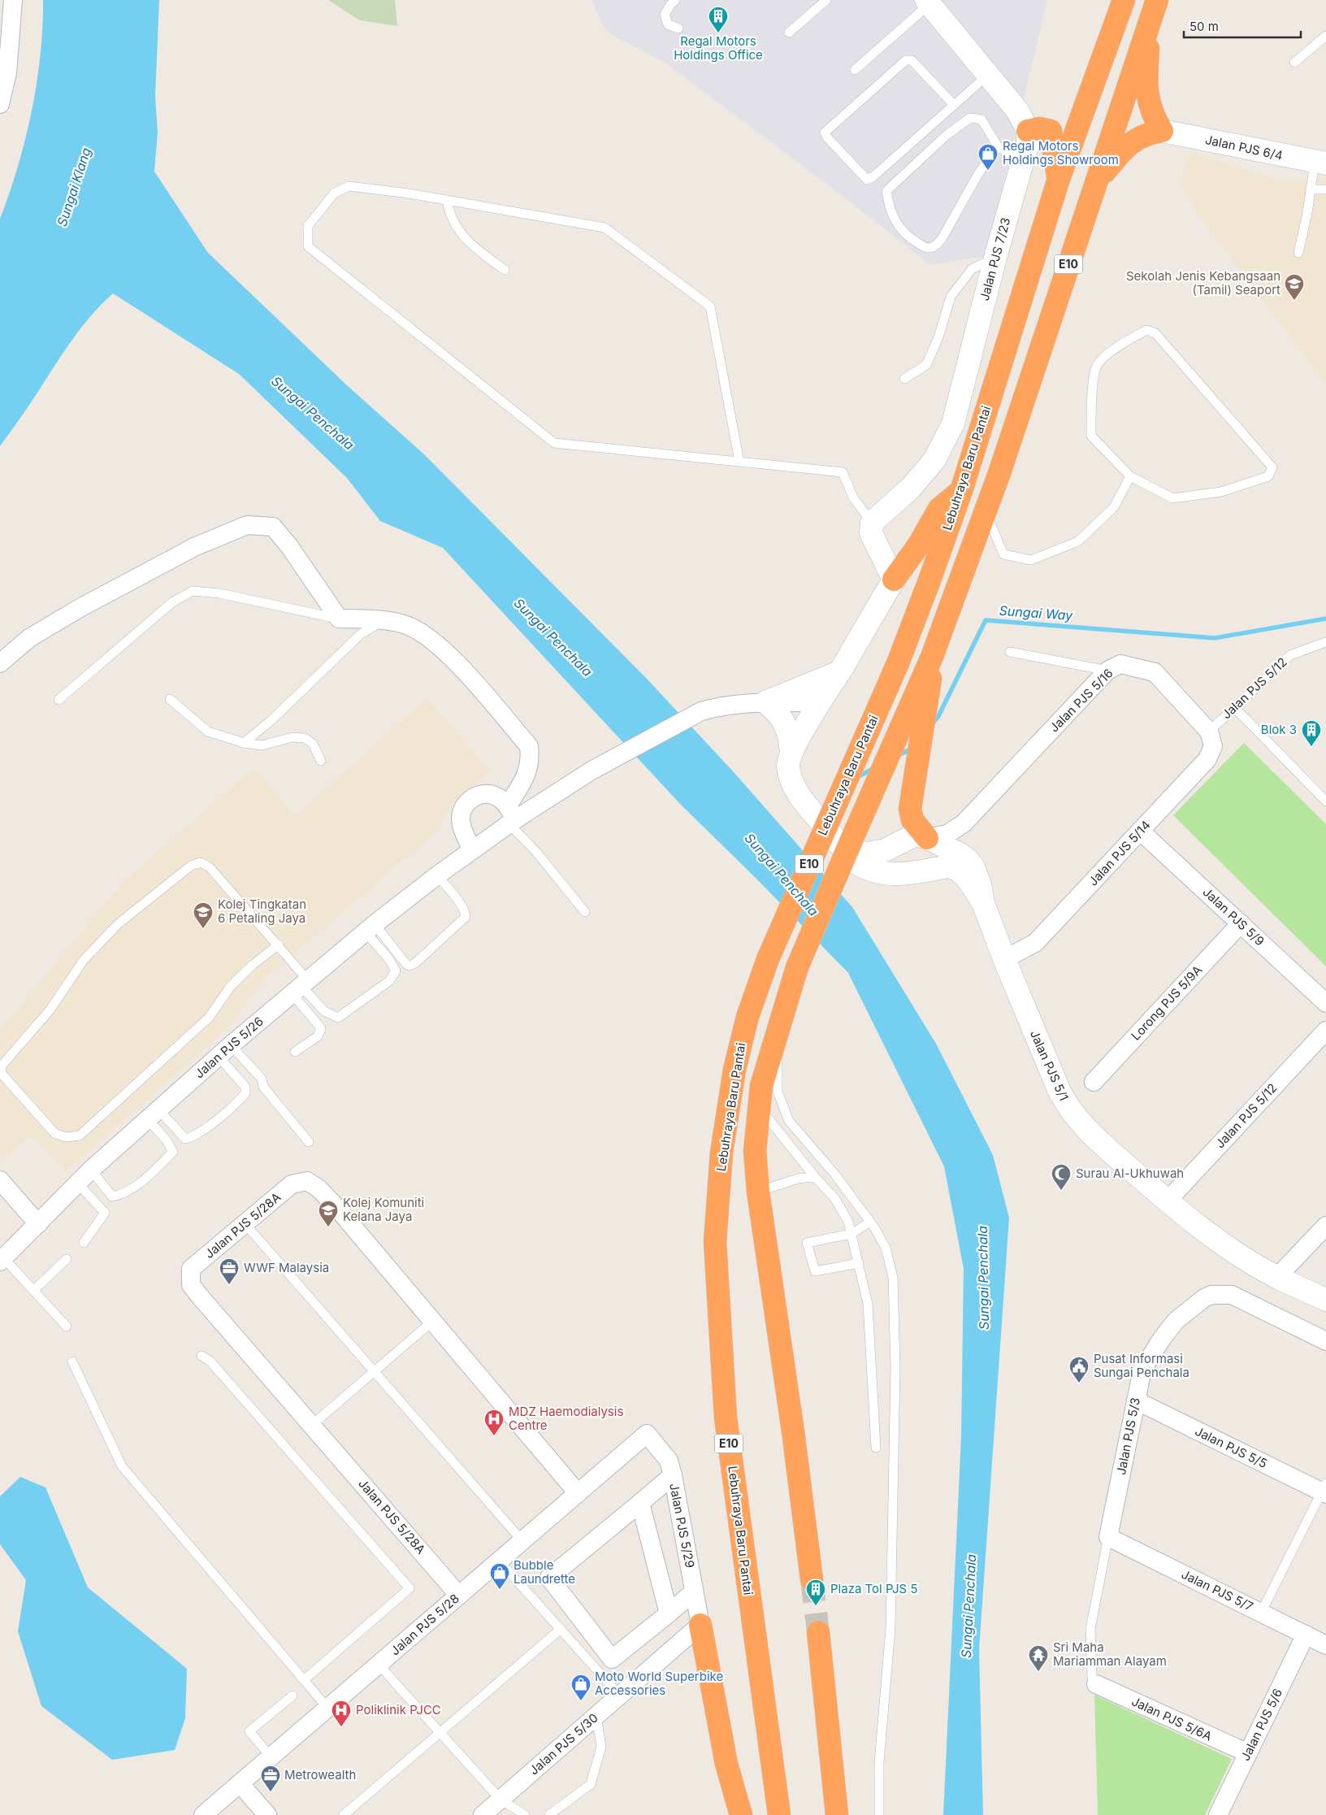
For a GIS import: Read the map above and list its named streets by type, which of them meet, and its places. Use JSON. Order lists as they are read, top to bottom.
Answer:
{
  "streets": {
    "highway": ["E10", "Lebuhraya Baru Pantai"],
    "street": [
      "Jalan PJS 6/4",
      "Jalan PJS 7/23",
      "Jalan PJS 5/12",
      "Jalan PJS 5/16",
      "Jalan PJS 5/14",
      "Jalan PJS 5/9",
      "Lorong PJS 5/9A",
      "Jalan PJS 5/26",
      "Jalan PJS 5/1",
      "Jalan PJS 5/28A",
      "Jalan PJS 5/3",
      "Jalan PJS 5/5",
      "Jalan PJS 5/29",
      "Jalan PJS 5/7",
      "Jalan PJS 5/28",
      "Jalan PJS 5/6A",
      "Jalan PJS 5/6",
      "Jalan PJS 5/30"
    ]
  },
  "crossings": [
    ["Jalan PJS 5/12", "Jalan PJS 5/16"],
    ["Jalan PJS 5/12", "Jalan PJS 5/14"],
    ["Jalan PJS 5/12", "Jalan PJS 5/1"],
    ["Jalan PJS 5/16", "Jalan PJS 5/14"],
    ["Jalan PJS 5/14", "Jalan PJS 5/9"],
    ["Jalan PJS 5/14", "Jalan PJS 5/1"],
    ["Jalan PJS 5/9", "Lorong PJS 5/9A"],
    ["Jalan PJS 5/28A", "Jalan PJS 5/28"],
    ["Jalan PJS 5/3", "Jalan PJS 5/5"],
    ["Jalan PJS 5/3", "Jalan PJS 5/7"],
    ["Jalan PJS 5/29", "Jalan PJS 5/28"],
    ["Jalan PJS 5/29", "Jalan PJS 5/30"],
    ["Jalan PJS 5/7", "Jalan PJS 5/6"],
    ["Jalan PJS 5/6A", "Jalan PJS 5/6"]
  ],
  "water": ["Sungai Klang", "Sungai Penchala", "Sungai Way"],
  "places": {
    "building": ["Regal Motors Holdings Office", "Blok 3", "Plaza Tol PJS 5"],
    "shop": ["Regal Motors Holdings Showroom", "Bubble Laundrette", "Moto World Superbike Accessories"],
    "school or university": ["Sekolah Jenis Kebangsaan (Tamil) Seaport", "Kolej Tingkatan 6 Petaling Jaya", "Kolej Komuniti Kelana Jaya"],
    "mosque": ["Surau Al-Ukhuwah"],
    "office": ["WWF Malaysia", "Metrowealth"],
    "public building": ["Pusat Informasi Sungai Penchala"],
    "hospital": ["MDZ Haemodialysis Centre", "Poliklinik PJCC"],
    "temple": ["Sri Maha Mariamman Alayam"]
  },
  "scale_bar": "50 m"
}
